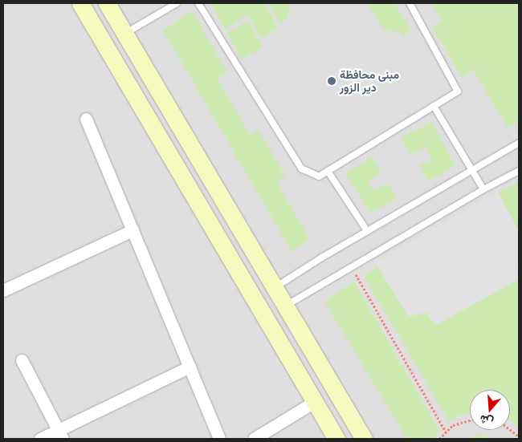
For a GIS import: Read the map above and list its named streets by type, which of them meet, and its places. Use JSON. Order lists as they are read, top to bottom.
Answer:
{
  "places": ["مبنى محافظة دير الزور"],
  "north": "bottom"
}
